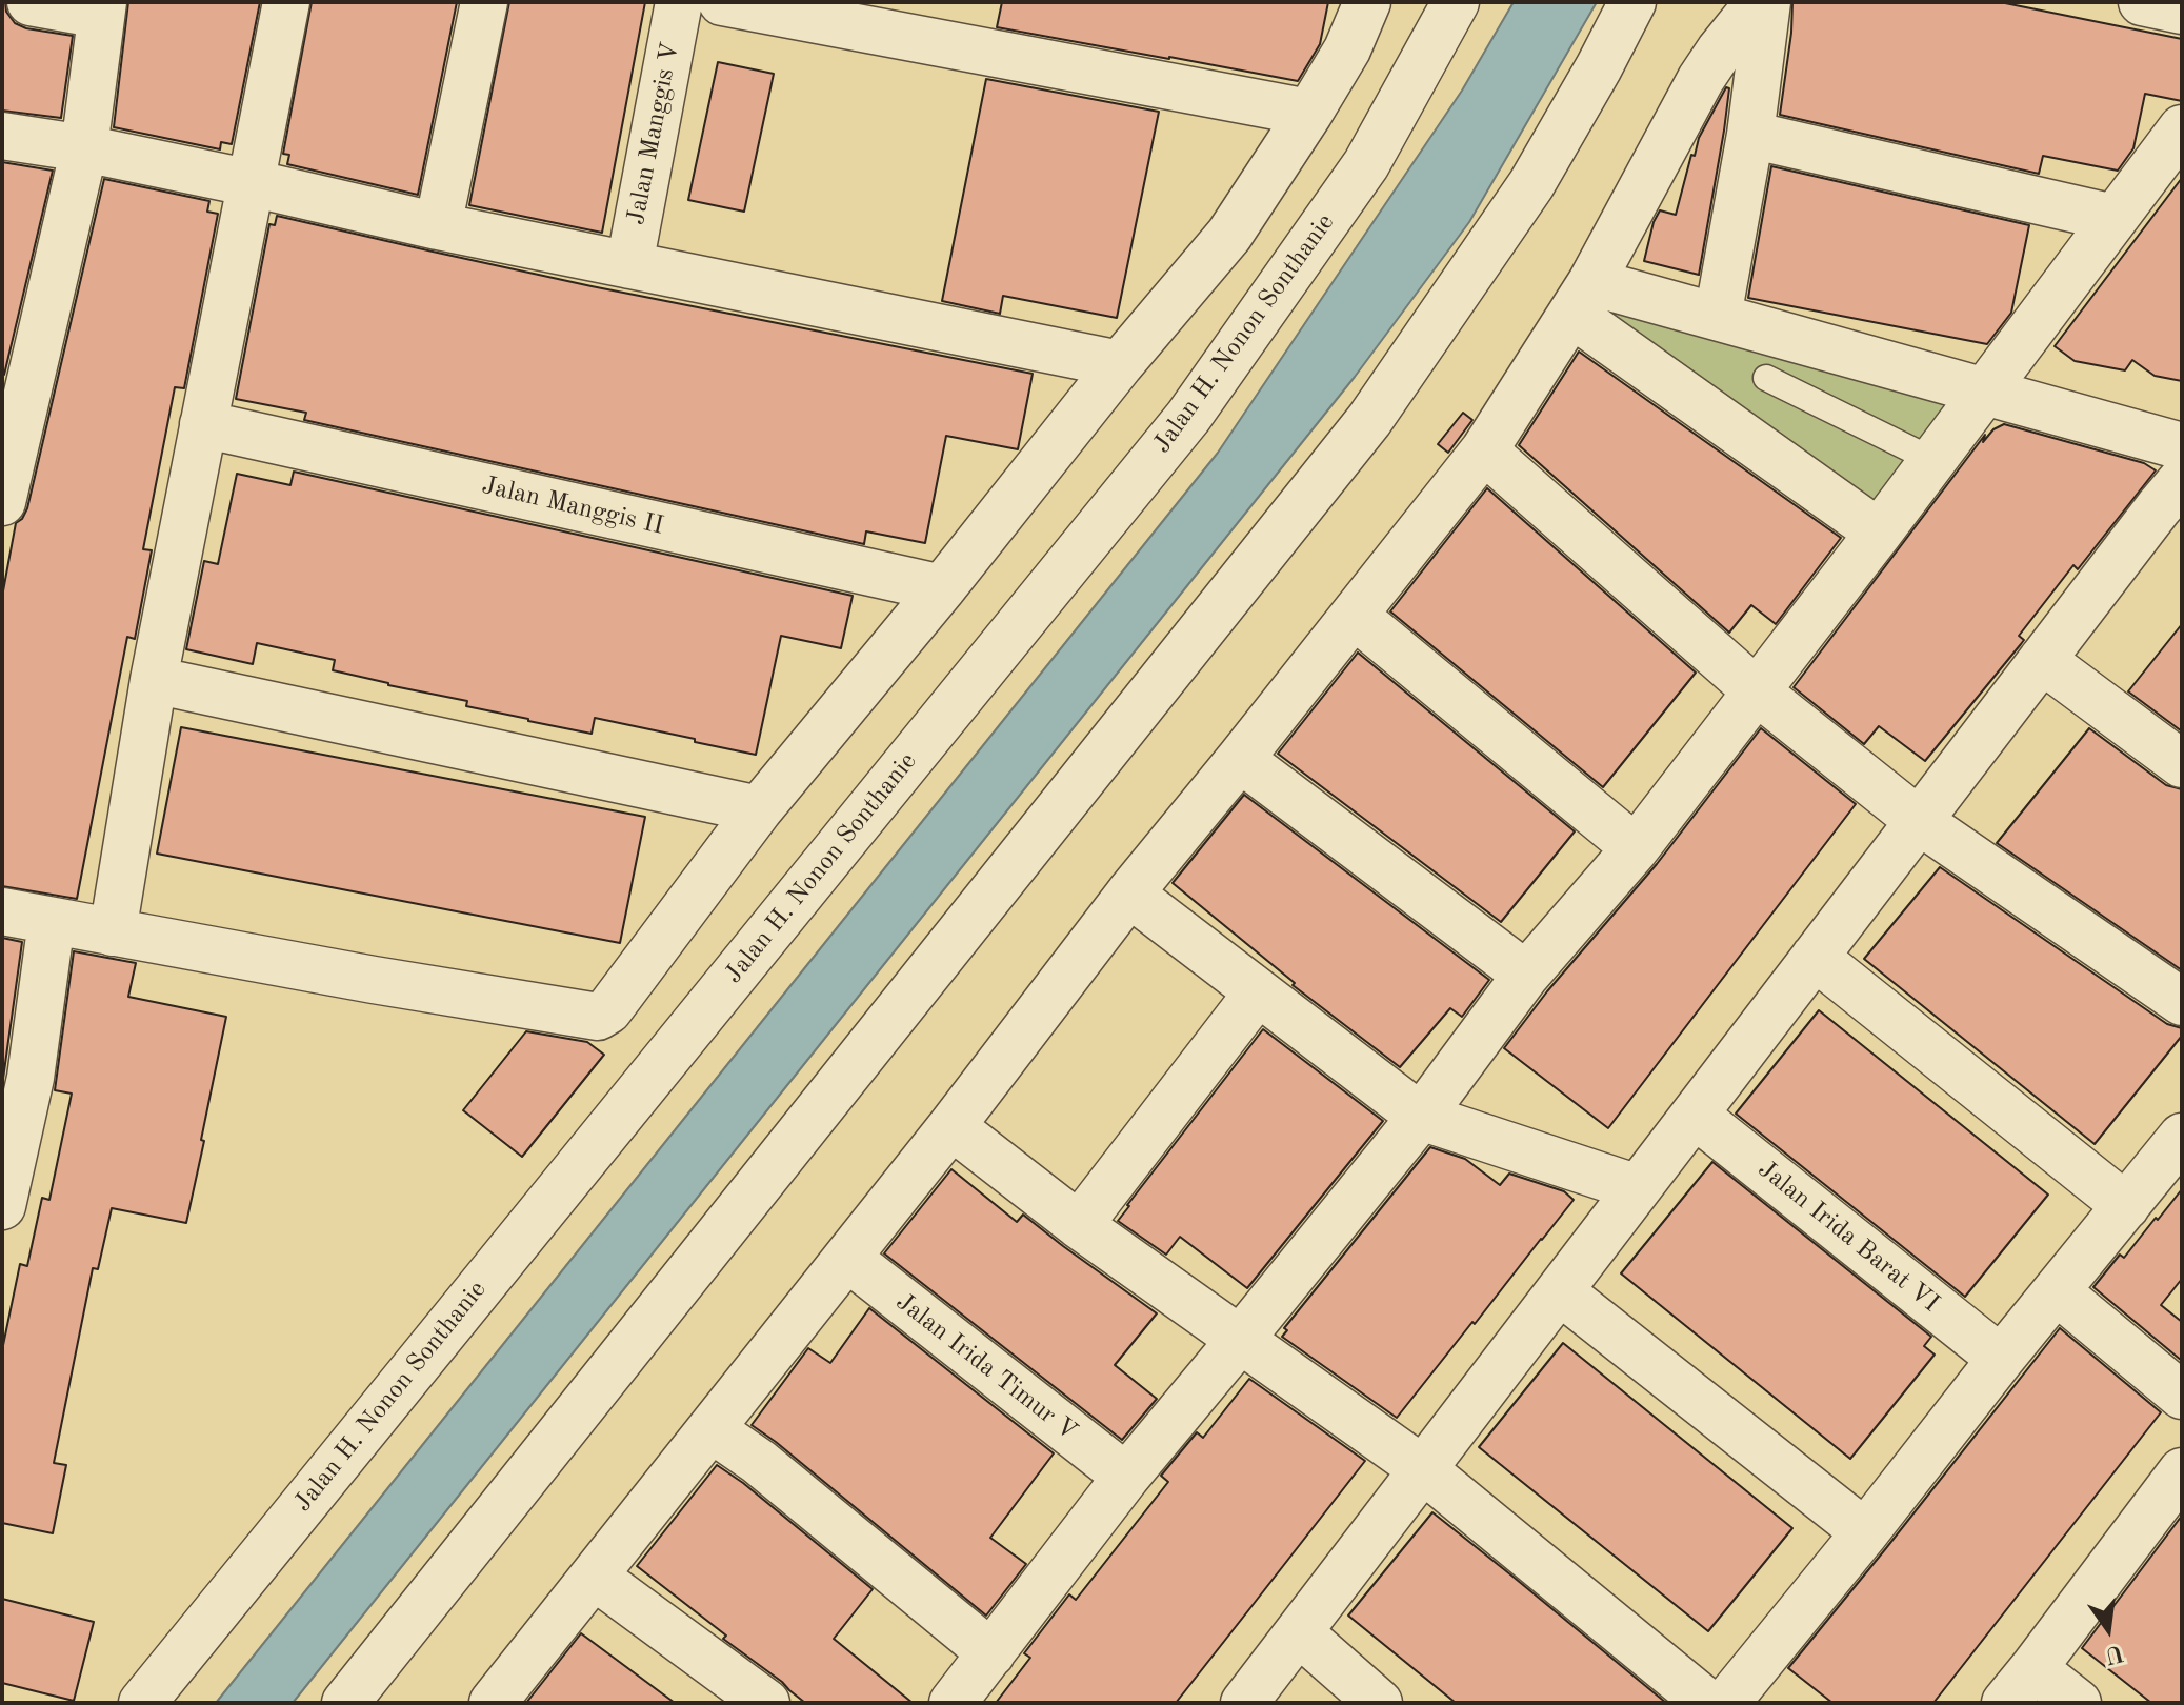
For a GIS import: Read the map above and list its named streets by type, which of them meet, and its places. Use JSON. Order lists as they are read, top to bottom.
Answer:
{
  "streets": {
    "street": [
      "Jalan Manggis V",
      "Jalan H. Nonon Sonthanie",
      "Jalan Manggis II",
      "Jalan Irida Barat VI",
      "Jalan Irida Timur V"
    ]
  },
  "north": "bottom"
}
